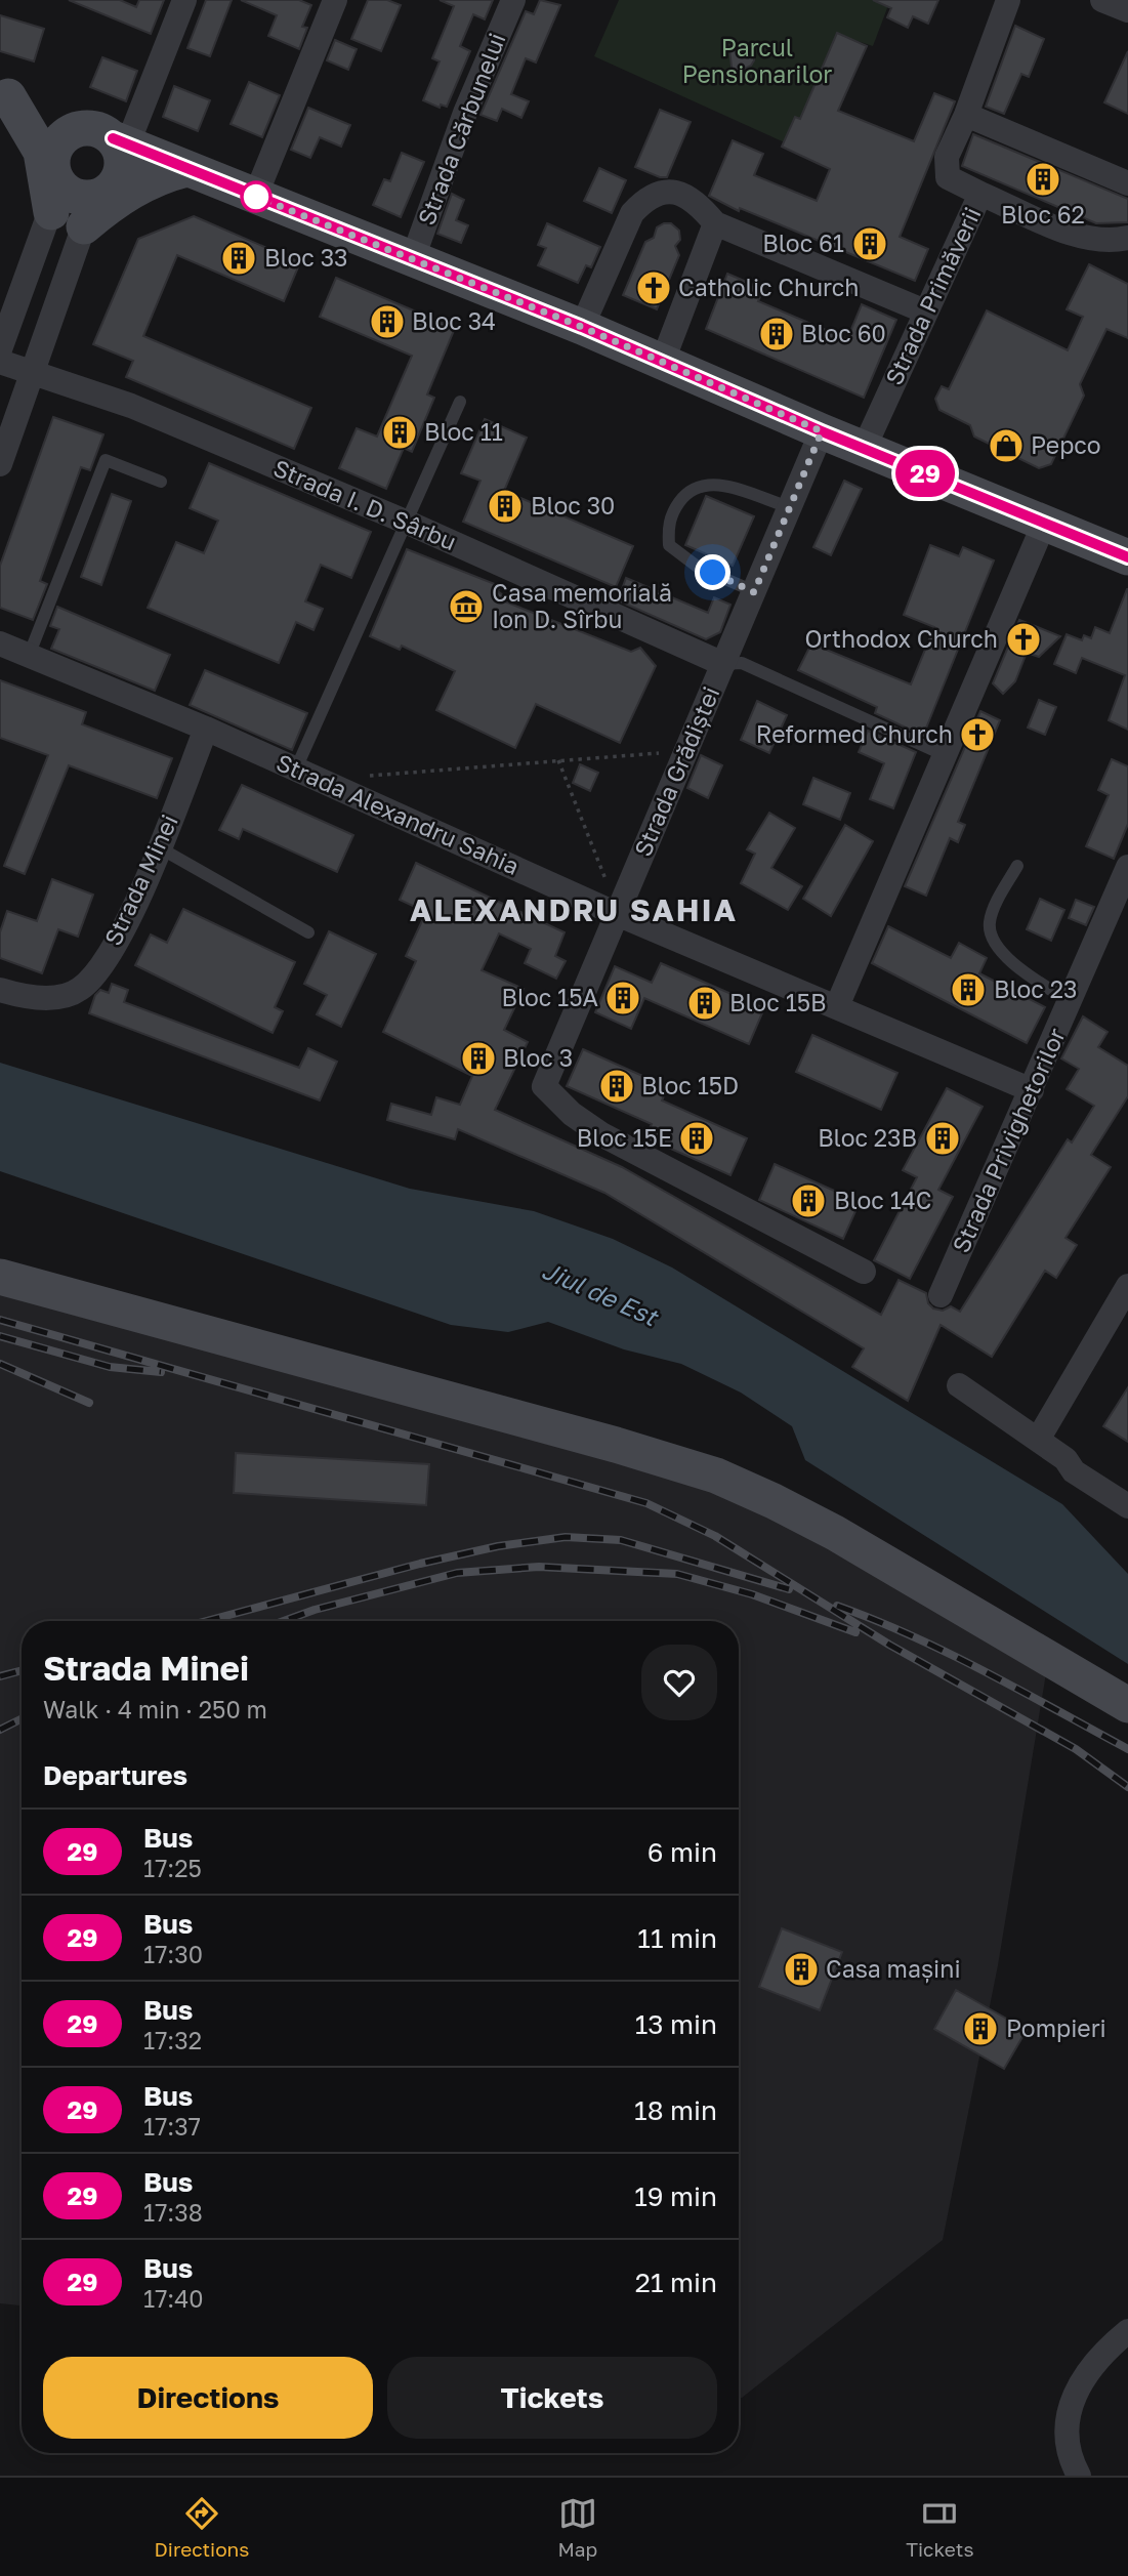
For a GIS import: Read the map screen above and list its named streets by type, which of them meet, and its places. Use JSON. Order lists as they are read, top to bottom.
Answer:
{
  "streets": {
    "street": [
      "Strada Cărbunelui",
      "Strada Primăverii",
      "Strada I. D. Sârbu",
      "Strada Grădiștei",
      "Strada Alexandru Sahia",
      "Strada Minei",
      "Strada Privighetorilor"
    ]
  },
  "crossings": [
    ["Strada I. D. Sârbu", "Strada Grădiștei"],
    ["Strada Grădiștei", "Strada Alexandru Sahia"],
    ["Strada Alexandru Sahia", "Strada Minei"],
    ["Strada Alexandru Sahia", "Strada Privighetorilor"]
  ],
  "districts": ["ALEXANDRU SAHIA"],
  "water": ["Jiul de Est"],
  "parks": ["Parcul Pensionarilor"],
  "places": {
    "building": [
      "Bloc 62",
      "Bloc 61",
      "Bloc 33",
      "Bloc 34",
      "Bloc 60",
      "Bloc 11",
      "Bloc 30",
      "Bloc 23",
      "Bloc 15A",
      "Bloc 15B",
      "Bloc 3",
      "Bloc 15D",
      "Bloc 15E",
      "Bloc 23B",
      "Bloc 14C",
      "Casa mașini",
      "Pompieri"
    ],
    "church": ["Catholic Church", "Orthodox Church", "Reformed Church"],
    "shop": ["Pepco"],
    "museum": ["Casa memorială Ion D. Sîrbu"]
  },
  "lines": ["bus line 29"],
  "page": {
    "on_map": "29",
    "heading": [
      ["Strada Minei", "Walk · 4 min · 250 m"],
      "Departures"
    ],
    "list": [
      {
        "mark": "29",
        "name": "Bus",
        "note": "17:25",
        "value": "6 min"
      },
      {
        "mark": "29",
        "name": "Bus",
        "note": "17:30",
        "value": "11 min"
      },
      {
        "mark": "29",
        "name": "Bus",
        "note": "17:32",
        "value": "13 min"
      },
      {
        "mark": "29",
        "name": "Bus",
        "note": "17:37",
        "value": "18 min"
      },
      {
        "mark": "29",
        "name": "Bus",
        "note": "17:38",
        "value": "19 min"
      },
      {
        "mark": "29",
        "name": "Bus",
        "note": "17:40",
        "value": "21 min"
      }
    ],
    "buttons": ["Directions", "Tickets"],
    "tabs": ["Directions", "Map", "Tickets"]
  }
}
